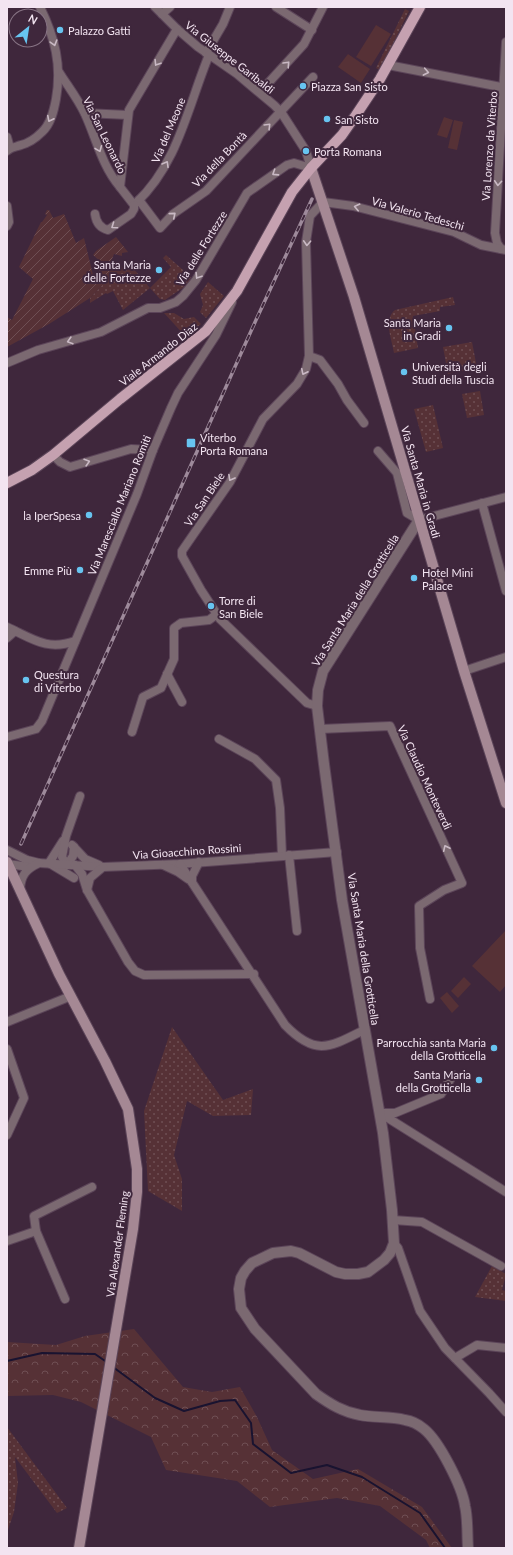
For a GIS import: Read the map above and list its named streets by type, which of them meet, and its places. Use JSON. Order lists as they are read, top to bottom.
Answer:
{
  "streets": {
    "main road": ["Viale Armando Diaz", "Via Santa Maria in Gradi", "Via Alexander Fleming"],
    "street": [
      "Via Giuseppe Garibaldi",
      "Via del Meone",
      "Via San Leonardo",
      "Via Lorenzo da Viterbo",
      "Via della Bontà",
      "Via Valerio Tedeschi",
      "Via delle Fortezze",
      "Via San Biele",
      "Via Maresciallo Mariano Romiti",
      "Via Santa Maria della Grotticella",
      "Via Claudio Monteverdi",
      "Via Gioacchino Rossini"
    ]
  },
  "crossings": [
    ["Via Giuseppe Garibaldi", "Via del Meone"],
    ["Via Giuseppe Garibaldi", "Via della Bontà"],
    ["Via Giuseppe Garibaldi", "Via delle Fortezze"],
    ["Via Giuseppe Garibaldi", "Viale Armando Diaz"],
    ["Via Giuseppe Garibaldi", "Via Santa Maria in Gradi"],
    ["Via del Meone", "Via San Leonardo"],
    ["Via del Meone", "Via della Bontà"],
    ["Via San Leonardo", "Via della Bontà"],
    ["Via Lorenzo da Viterbo", "Via Valerio Tedeschi"],
    ["Via Valerio Tedeschi", "Via Santa Maria in Gradi"],
    ["Via Valerio Tedeschi", "Via San Biele"],
    ["Via delle Fortezze", "Viale Armando Diaz"],
    ["Via delle Fortezze", "Via Santa Maria in Gradi"],
    ["Viale Armando Diaz", "Via Santa Maria in Gradi"],
    ["Viale Armando Diaz", "Via Maresciallo Mariano Romiti"],
    ["Via Santa Maria in Gradi", "Via San Biele"],
    ["Via Santa Maria in Gradi", "Via Santa Maria della Grotticella"],
    ["Via San Biele", "Via Santa Maria della Grotticella"],
    ["Via Santa Maria della Grotticella", "Via Claudio Monteverdi"],
    ["Via Santa Maria della Grotticella", "Via Gioacchino Rossini"]
  ],
  "one_way": [
    "Via San Leonardo",
    "Via Lorenzo da Viterbo",
    "Via della Bontà",
    "Via Valerio Tedeschi",
    "Via delle Fortezze",
    "Via San Biele"
  ],
  "places": {
    "other": [
      "Palazzo Gatti",
      "Piazza San Sisto",
      "San Sisto",
      "Porta Romana",
      "Santa Maria delle Fortezze",
      "Santa Maria in Gradi",
      "Università degli Studi della Tuscia",
      "la IperSpesa",
      "Emme Più",
      "Hotel Mini Palace",
      "Torre di San Biele",
      "Questura di Viterbo",
      "Parrocchia santa Maria della Grotticella",
      "Santa Maria della Grotticella"
    ],
    "transit": ["Viterbo Porta Romana"]
  },
  "north": "top right"
}
